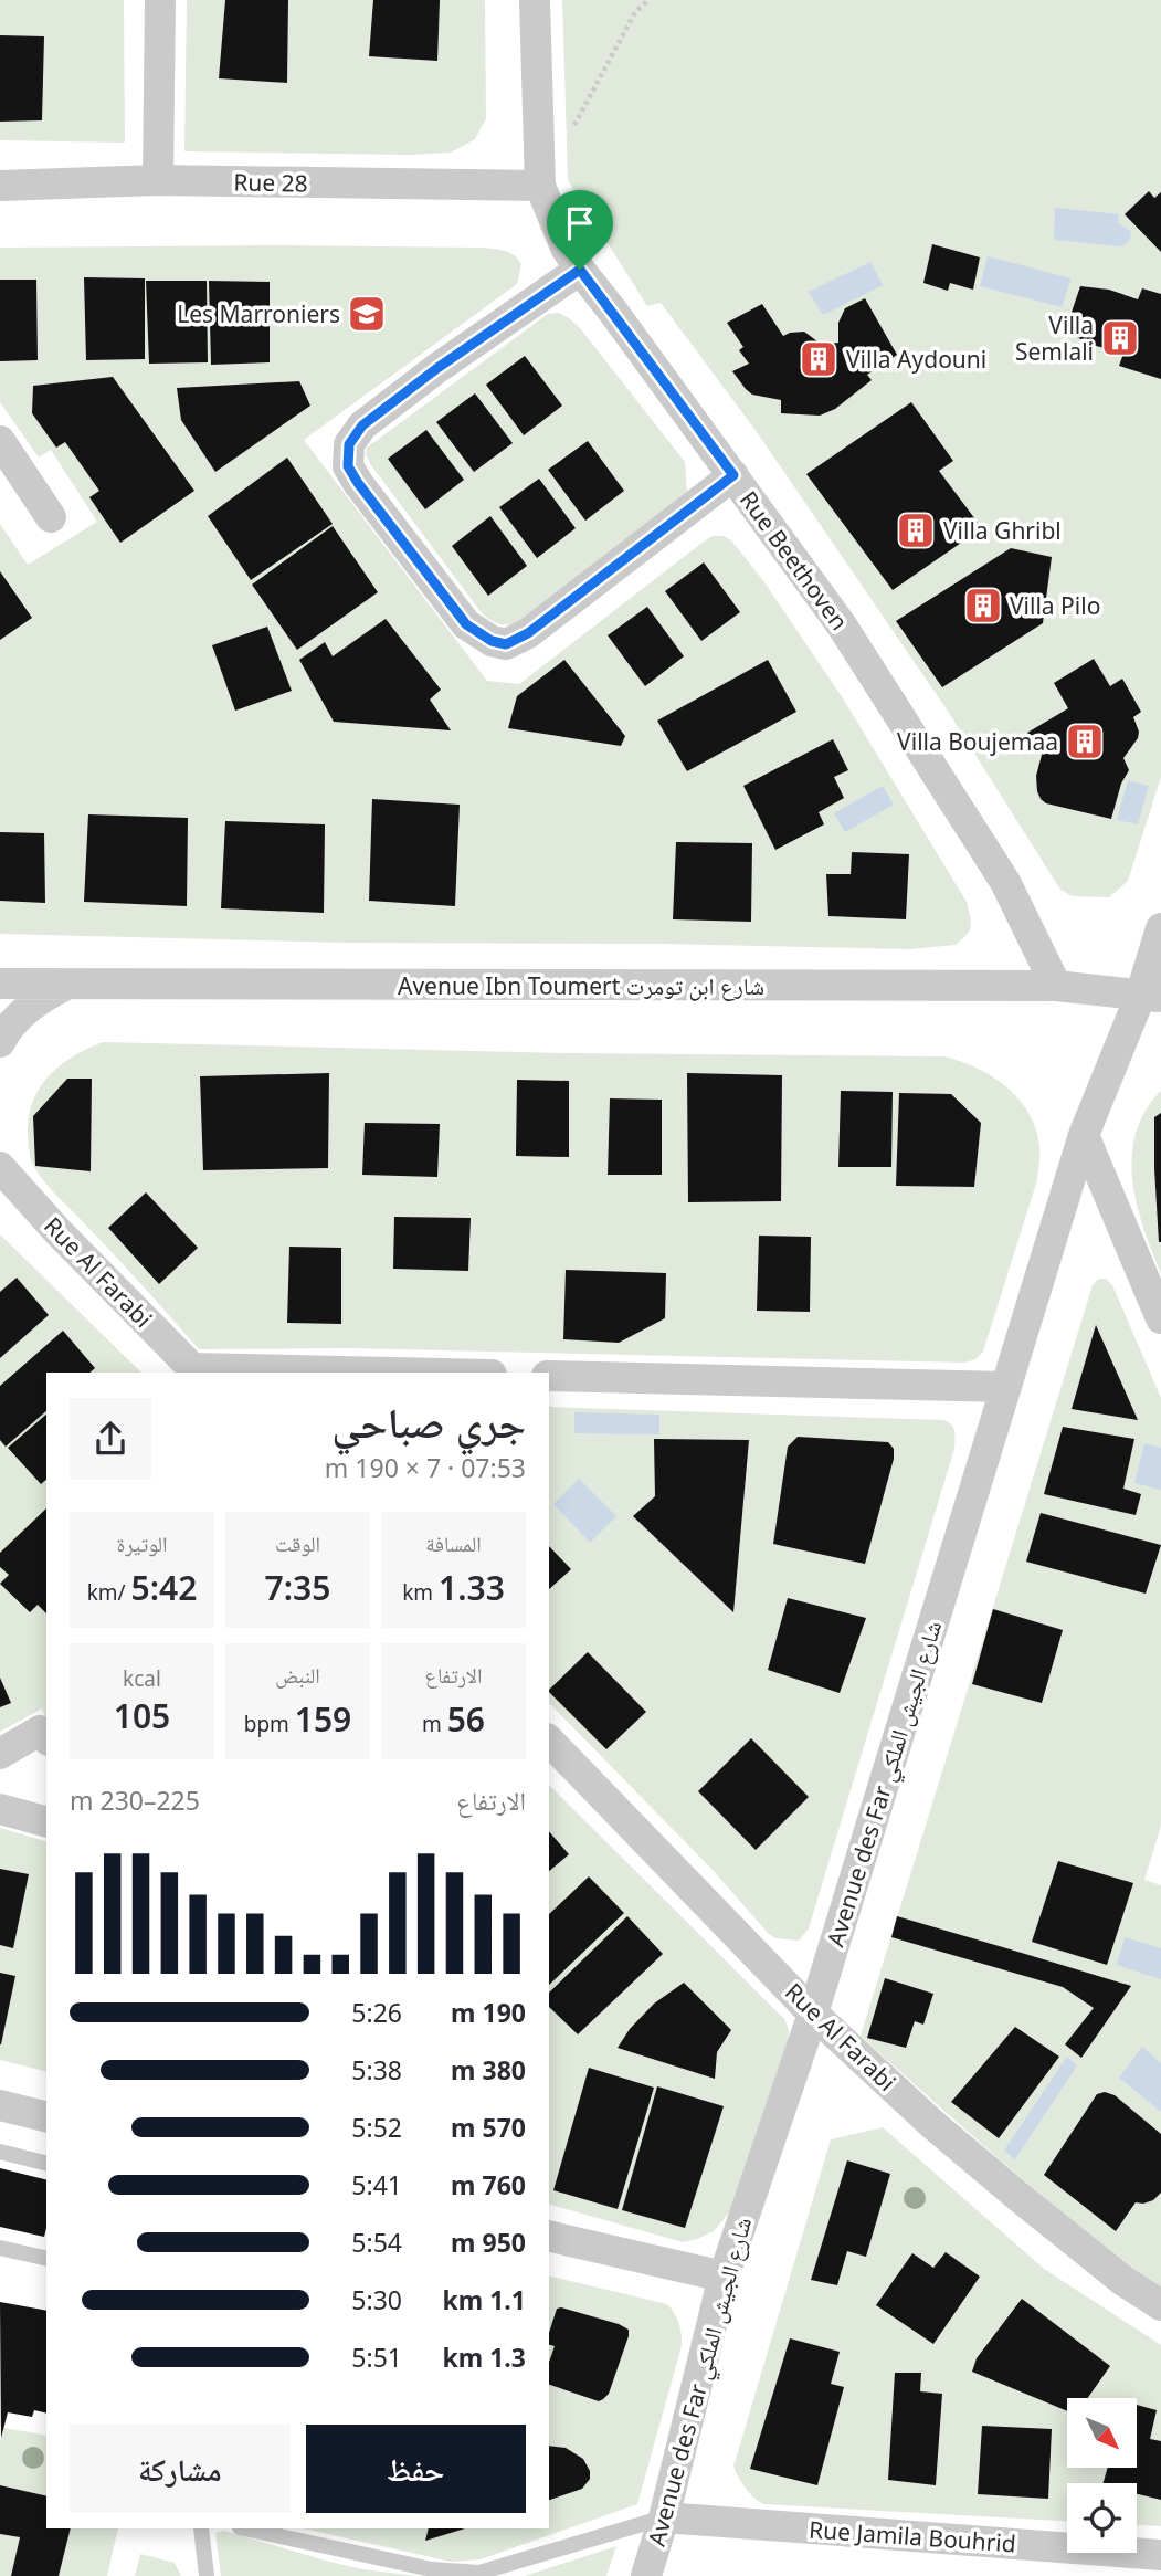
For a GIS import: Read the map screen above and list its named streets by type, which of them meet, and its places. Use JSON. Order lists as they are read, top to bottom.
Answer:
{
  "streets": {
    "street": [
      "Rue 28",
      "Rue Beethoven",
      "Avenue Ibn Toumert شارع ابن تومرت",
      "Rue Al Farabi",
      "Avenue des Far شارع الجيش الملكي",
      "Rue Jamila Bouhrid"
    ]
  },
  "crossings": [
    ["Rue 28", "Rue Beethoven"],
    ["Rue Beethoven", "Avenue Ibn Toumert شارع ابن تومرت"],
    ["Avenue Ibn Toumert شارع ابن تومرت", "Avenue des Far شارع الجيش الملكي"],
    ["Rue Al Farabi", "Avenue des Far شارع الجيش الملكي"],
    ["Avenue des Far شارع الجيش الملكي", "Rue Jamila Bouhrid"]
  ],
  "places": {
    "school or university": ["Les Marroniers"],
    "building": [
      "Villa Semlali",
      "Villa Aydouni",
      "Villa Ghribl",
      "Villa Pilo",
      "Villa Boujemaa"
    ]
  },
  "north": "bottom right",
  "page": {
    "heading": ["جري صباحي", "07:53 · 7 × 190 m"],
    "stats": [
      ["المسافة", "1.33 km"],
      ["الوقت", "7:35"],
      ["الوتيرة", "5:42 /km"],
      ["الارتفاع", "56 m"],
      ["النبض", "159 bpm"],
      ["kcal", "105"]
    ],
    "chart": ["الارتفاع", "225–230 m"],
    "list": [
      {
        "name": "190 m",
        "note": "5:26"
      },
      {
        "name": "380 m",
        "note": "5:38"
      },
      {
        "name": "570 m",
        "note": "5:52"
      },
      {
        "name": "760 m",
        "note": "5:41"
      },
      {
        "name": "950 m",
        "note": "5:54"
      },
      {
        "name": "1.1 km",
        "note": "5:30"
      },
      {
        "name": "1.3 km",
        "note": "5:51"
      }
    ],
    "buttons": ["حفظ", "مشاركة"]
  }
}
